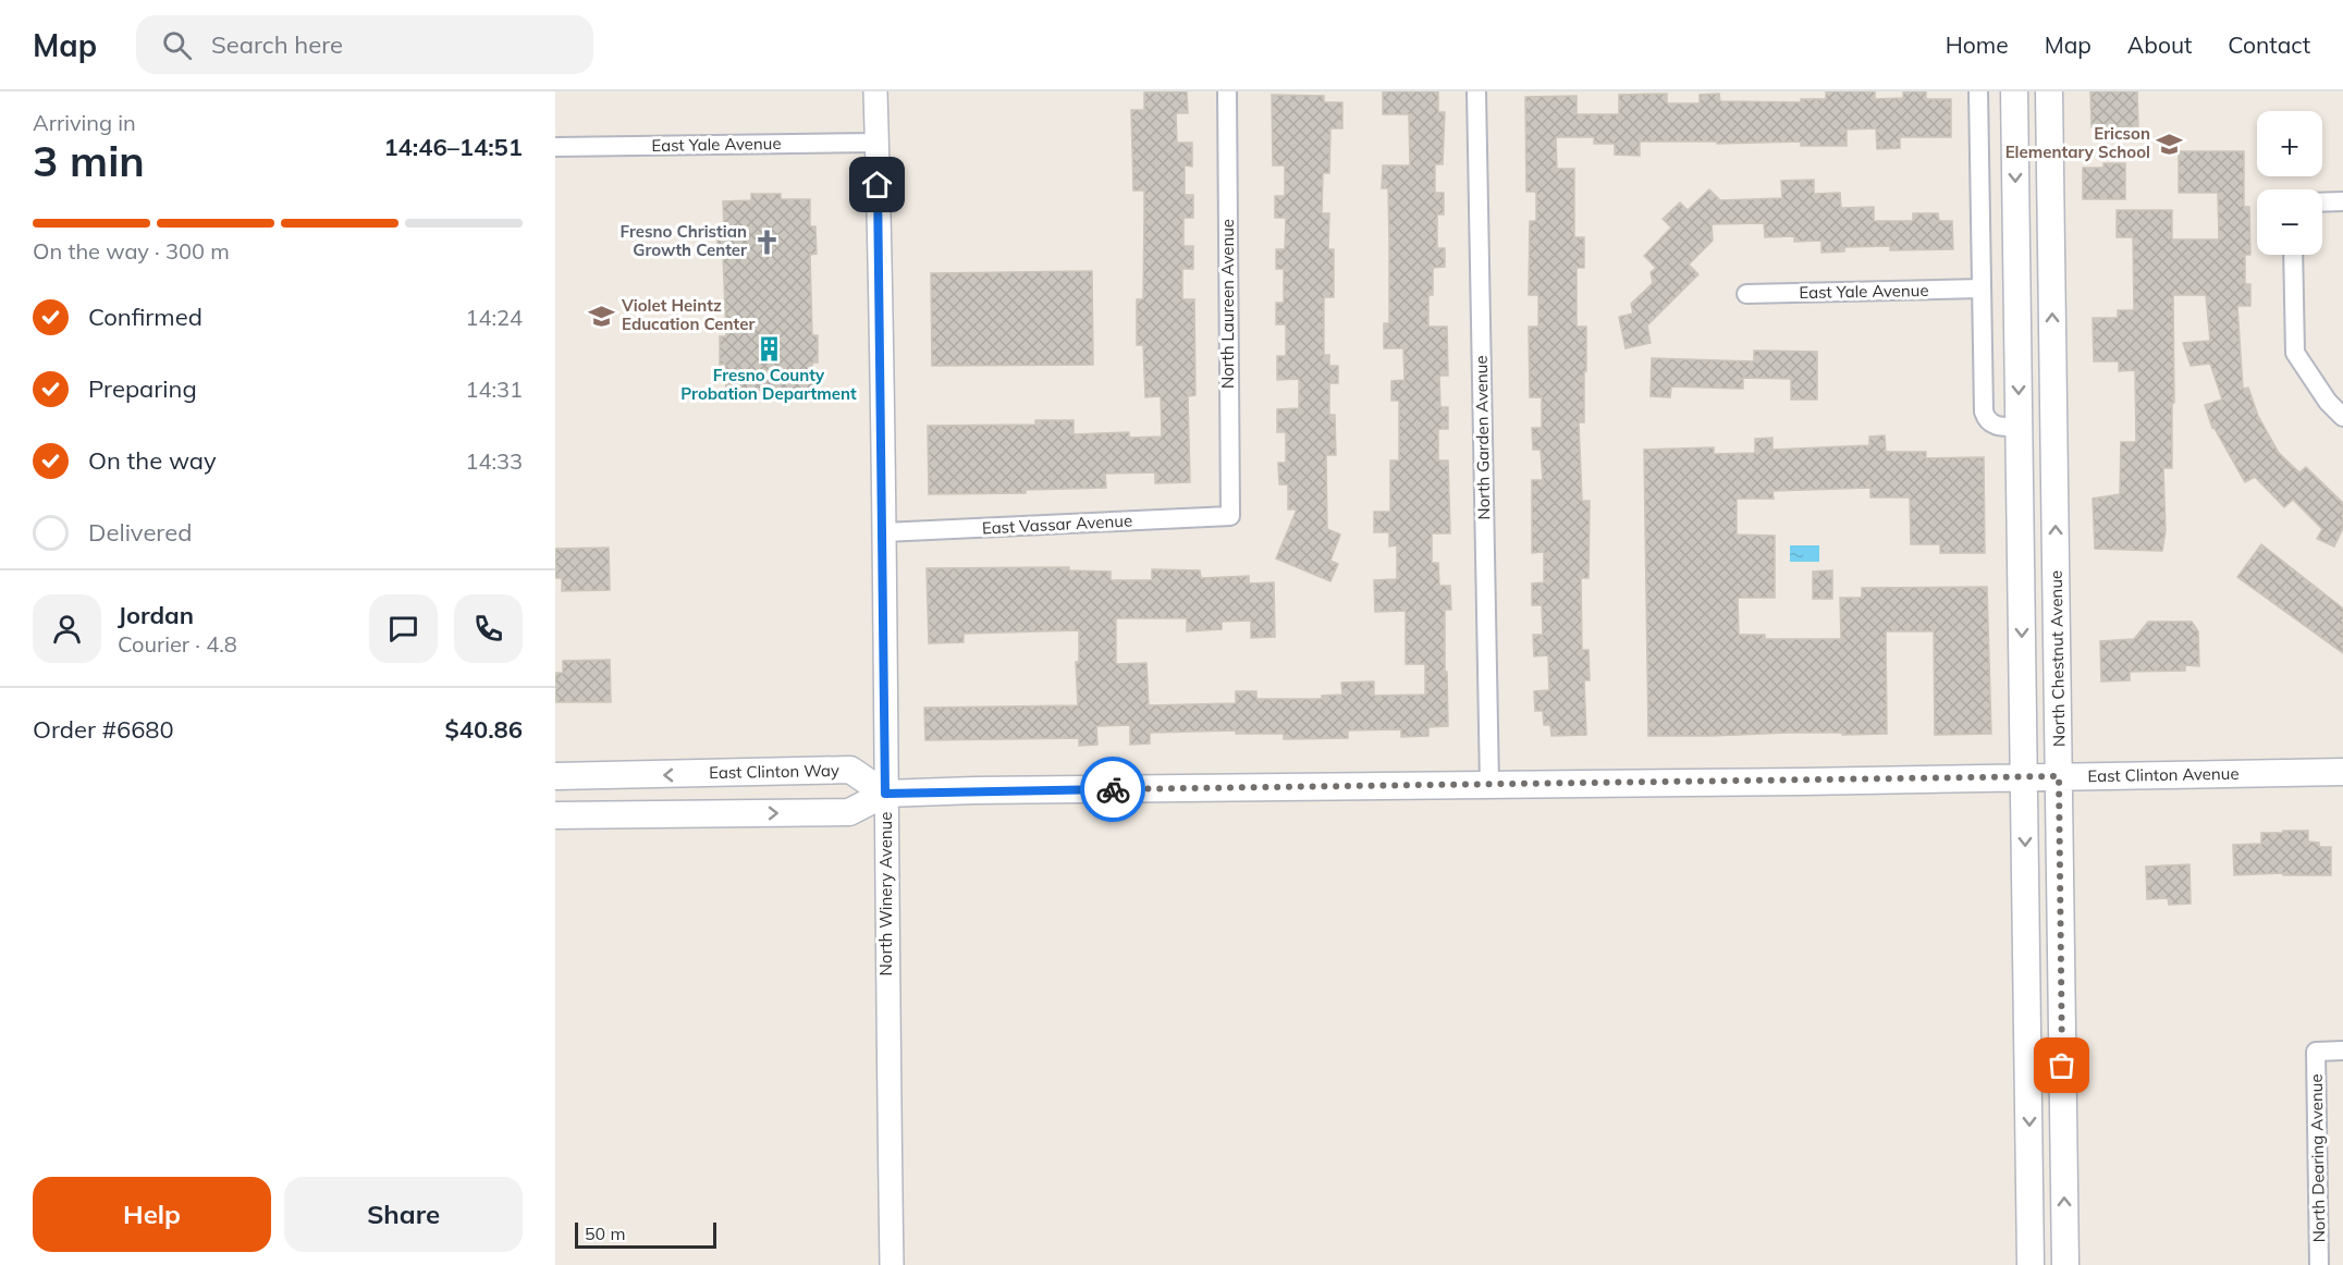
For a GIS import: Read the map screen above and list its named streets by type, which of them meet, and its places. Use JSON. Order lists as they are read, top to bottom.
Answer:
{
  "streets": {
    "main road": ["North Chestnut Avenue", "East Clinton Way", "East Clinton Avenue"],
    "street": [
      "East Yale Avenue",
      "North Laureen Avenue",
      "North Garden Avenue",
      "East Vassar Avenue",
      "North Winery Avenue",
      "North Dearing Avenue"
    ]
  },
  "crossings": [
    ["East Yale Avenue", "North Winery Avenue"],
    ["North Laureen Avenue", "East Vassar Avenue"],
    ["North Garden Avenue", "East Clinton Avenue"],
    ["East Vassar Avenue", "North Winery Avenue"],
    ["North Chestnut Avenue", "East Clinton Avenue"],
    ["East Clinton Way", "East Clinton Avenue"],
    ["East Clinton Way", "North Winery Avenue"],
    ["East Clinton Avenue", "North Winery Avenue"]
  ],
  "places": {
    "school or university": ["Ericson Elementary School", "Violet Heintz Education Center"],
    "church": ["Fresno Christian Growth Center"],
    "building": ["Fresno County Probation Department"]
  },
  "scale_bar": "50 m",
  "page": {
    "header": "Map",
    "search": "Search here",
    "nav": [
      "Home",
      "Map",
      "About",
      "Contact"
    ],
    "heading": ["3 min", "Arriving in", "14:46–14:51"],
    "panel": [
      "Jordan",
      "Courier · 4.8",
      "Order #6680",
      "$40.86"
    ],
    "map_buttons": ["+", "−"],
    "bar": "On the way · 300 m",
    "list": [
      ["Confirmed", "14:24"],
      ["Preparing", "14:31"],
      ["On the way", "14:33"],
      "Delivered"
    ],
    "buttons": ["Help", "Share"],
    "scale": "50 m"
  }
}
